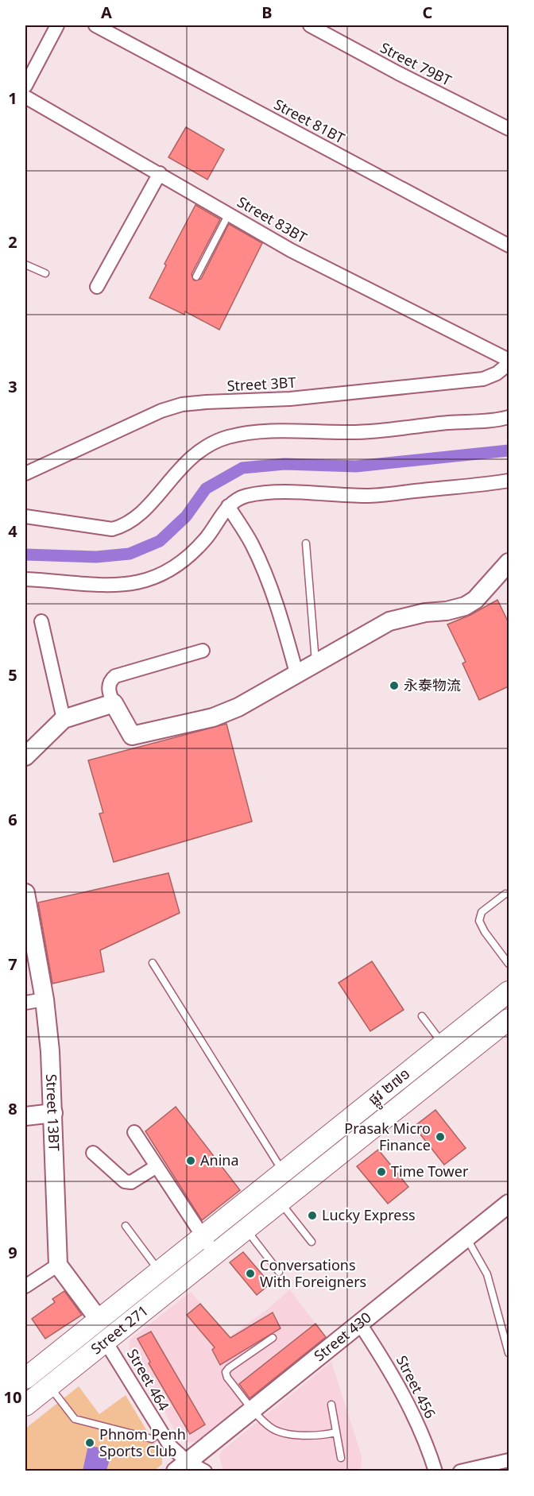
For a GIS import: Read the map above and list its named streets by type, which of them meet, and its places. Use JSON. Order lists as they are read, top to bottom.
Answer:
{
  "streets": {
    "main road": ["ផ្លូវ ២៧១", "Street 271"],
    "street": [
      "Street 79BT",
      "Street 81BT",
      "Street 83BT",
      "Street 3BT",
      "Street 13BT",
      "Street 430",
      "Street 464",
      "Street 456"
    ]
  },
  "crossings": [
    ["ផ្លូវ ២៧១", "Street 271"],
    ["Street 271", "Street 464"],
    ["Street 430", "Street 464"],
    ["Street 430", "Street 456"]
  ],
  "places": [
    "永泰物流",
    "Prasak Micro Finance",
    "Anina",
    "Time Tower",
    "Lucky Express",
    "Conversations With Foreigners",
    "Phnom Penh Sports Club"
  ],
  "grid": {
    "columns": ["A", "B", "C"],
    "rows": [
      "1",
      "2",
      "3",
      "4",
      "5",
      "6",
      "7",
      "8",
      "9",
      "10"
    ]
  }
}
